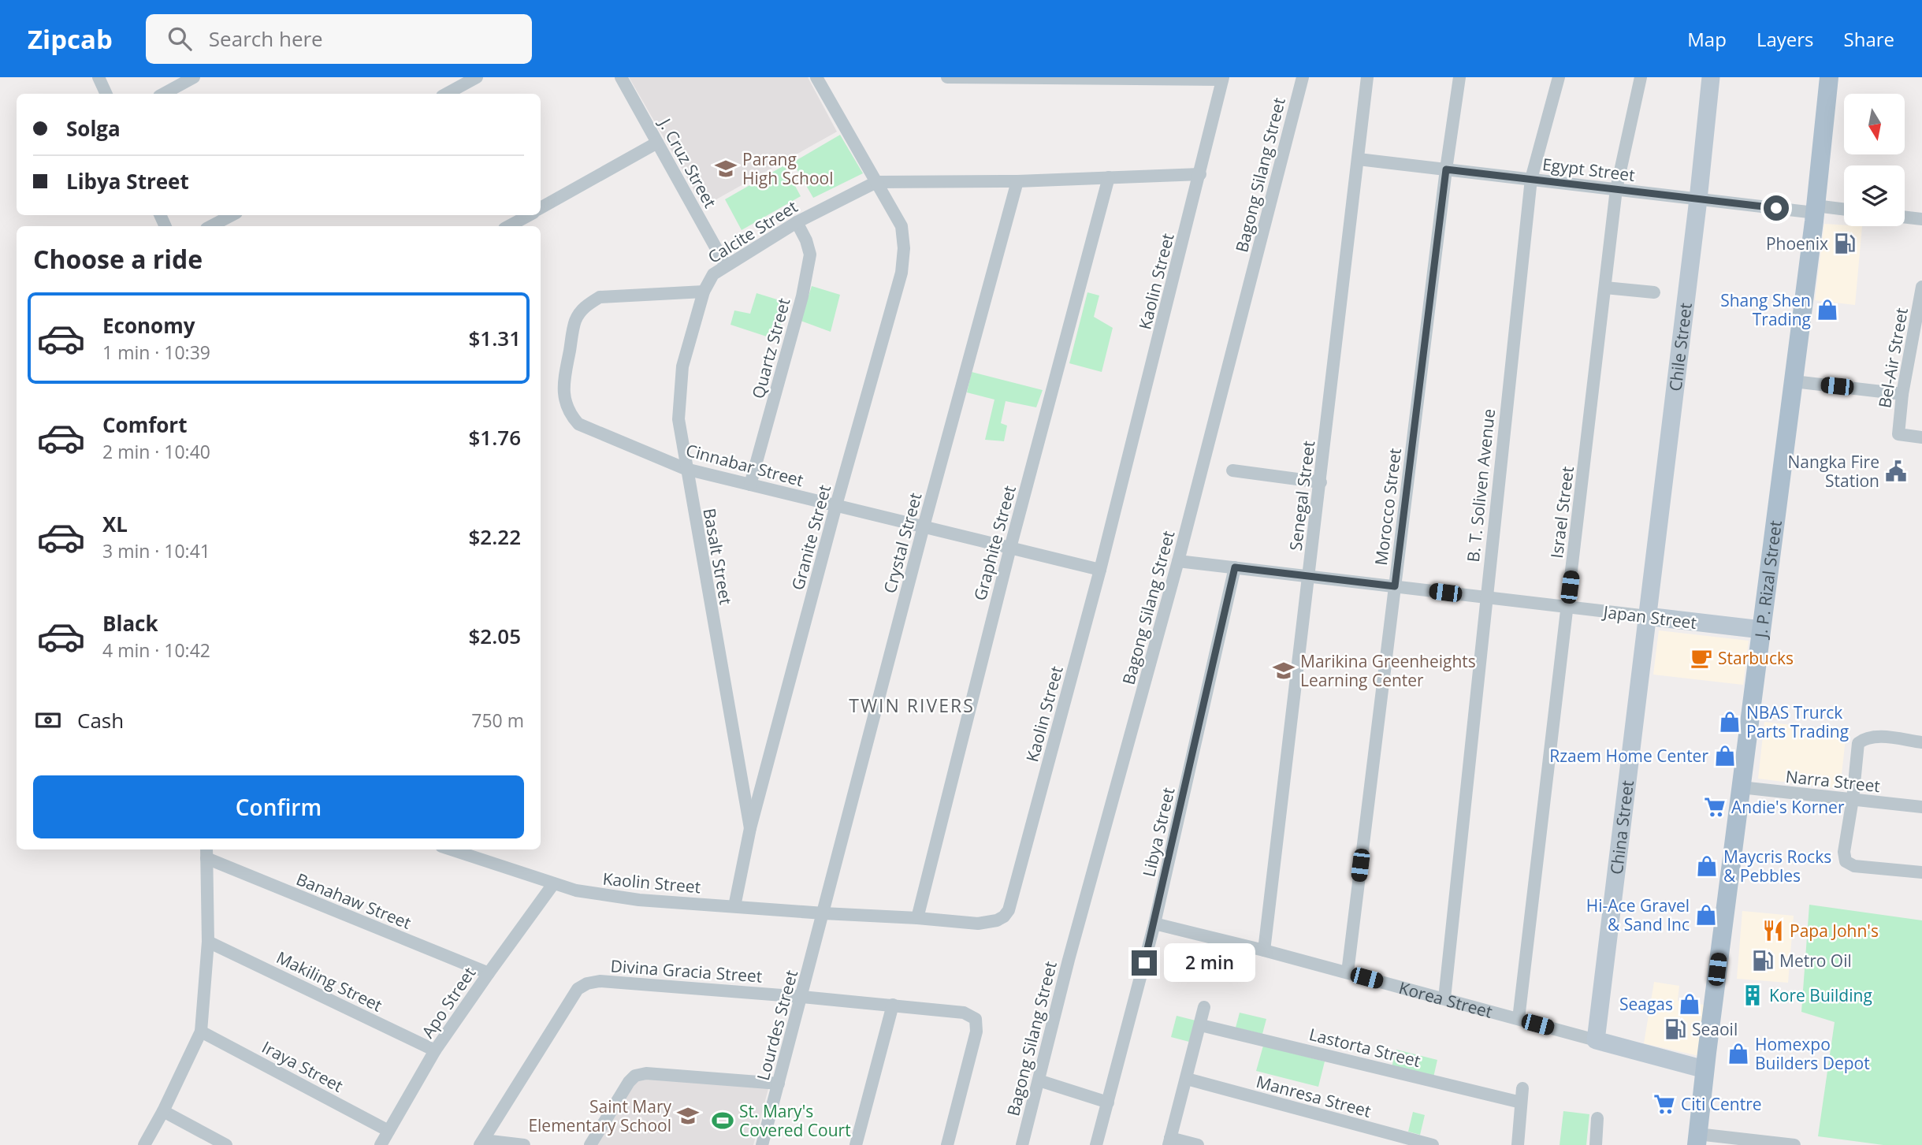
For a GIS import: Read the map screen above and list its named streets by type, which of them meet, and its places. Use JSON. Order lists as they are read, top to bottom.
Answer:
{
  "streets": {
    "main road": ["J. P. Rizal Street"],
    "street": [
      "J. Cruz Street",
      "Egypt Street",
      "Bagong Silang Street",
      "Calcite Street",
      "Kaolin Street",
      "Chile Street",
      "Quartz Street",
      "Bel-Air Street",
      "Cinnabar Street",
      "B. T. Soliven Avenue",
      "Senegal Street",
      "Morocco Street",
      "Israel Street",
      "Granite Street",
      "Crystal Street",
      "Graphite Street",
      "Basalt Street",
      "Japan Street",
      "Narra Street",
      "China Street",
      "Libya Street",
      "Banahaw Street",
      "Divina Gracia Street",
      "Makiling Street",
      "Korea Street",
      "Apo Street",
      "Lourdes Street",
      "Lastorta Street",
      "Iraya Street",
      "Manresa Street"
    ]
  },
  "crossings": [
    ["J. Cruz Street", "Calcite Street"],
    ["Egypt Street", "Chile Street"],
    ["Egypt Street", "B. T. Soliven Avenue"],
    ["Egypt Street", "Senegal Street"],
    ["Egypt Street", "Morocco Street"],
    ["Egypt Street", "Israel Street"],
    ["Egypt Street", "J. P. Rizal Street"],
    ["Bagong Silang Street", "Japan Street"],
    ["Calcite Street", "Kaolin Street"],
    ["Calcite Street", "Quartz Street"],
    ["Calcite Street", "Cinnabar Street"],
    ["Calcite Street", "Granite Street"],
    ["Calcite Street", "Crystal Street"],
    ["Calcite Street", "Graphite Street"],
    ["Calcite Street", "Basalt Street"],
    ["Kaolin Street", "Cinnabar Street"],
    ["Kaolin Street", "Granite Street"],
    ["Kaolin Street", "Crystal Street"],
    ["Kaolin Street", "Graphite Street"],
    ["Kaolin Street", "Apo Street"],
    ["Kaolin Street", "Lourdes Street"],
    ["Chile Street", "Japan Street"],
    ["Chile Street", "China Street"],
    ["Quartz Street", "Cinnabar Street"],
    ["Cinnabar Street", "Granite Street"],
    ["Cinnabar Street", "Crystal Street"],
    ["Cinnabar Street", "Graphite Street"],
    ["Cinnabar Street", "Basalt Street"],
    ["B. T. Soliven Avenue", "Japan Street"],
    ["B. T. Soliven Avenue", "Korea Street"],
    ["Senegal Street", "Japan Street"],
    ["Senegal Street", "Korea Street"],
    ["Morocco Street", "Japan Street"],
    ["Morocco Street", "Korea Street"],
    ["Israel Street", "Japan Street"],
    ["Israel Street", "Korea Street"],
    ["Granite Street", "Basalt Street"],
    ["Crystal Street", "Lourdes Street"],
    ["J. P. Rizal Street", "Japan Street"],
    ["J. P. Rizal Street", "Narra Street"],
    ["J. P. Rizal Street", "Korea Street"],
    ["Japan Street", "China Street"],
    ["Japan Street", "Libya Street"],
    ["China Street", "Korea Street"],
    ["Libya Street", "Korea Street"],
    ["Banahaw Street", "Apo Street"],
    ["Divina Gracia Street", "Lourdes Street"],
    ["Makiling Street", "Apo Street"],
    ["Apo Street", "Iraya Street"]
  ],
  "districts": ["TWIN RIVERS"],
  "places": {
    "school or university": ["Parang High School", "Marikina Greenheights Learning Center", "Saint Mary Elementary School"],
    "fuel station": ["Phoenix", "Metro Oil", "Seaoil"],
    "shop": [
      "Shang Shen Trading",
      "NBAS Trurck Parts Trading",
      "Rzaem Home Center",
      "Maycris Rocks & Pebbles",
      "Hi-Ace Gravel & Sand Inc",
      "Seagas",
      "Homexpo Builders Depot"
    ],
    "public building": ["Nangka Fire Station"],
    "cafe": ["Starbucks"],
    "supermarket": ["Andie's Korner", "Citi Centre"],
    "restaurant": ["Papa John's"],
    "building": ["Kore Building"],
    "sports": ["St. Mary's Covered Court"]
  },
  "north": "bottom",
  "page": {
    "header": "Zipcab",
    "search": "Search here",
    "nav": ["Map", "Layers", "Share"],
    "banner": ["Solga", "Libya Street"],
    "heading": "Choose a ride",
    "list": [
      {
        "name": "Economy",
        "note": "1 min · 10:39",
        "value": "$1.31"
      },
      {
        "name": "Comfort",
        "note": "2 min · 10:40",
        "value": "$1.76"
      },
      {
        "name": "XL",
        "note": "3 min · 10:41",
        "value": "$2.22"
      },
      {
        "name": "Black",
        "note": "4 min · 10:42",
        "value": "$2.05"
      }
    ],
    "pay": ["Cash", "750 m"],
    "buttons": "Confirm",
    "bubble": "2 min"
  }
}
